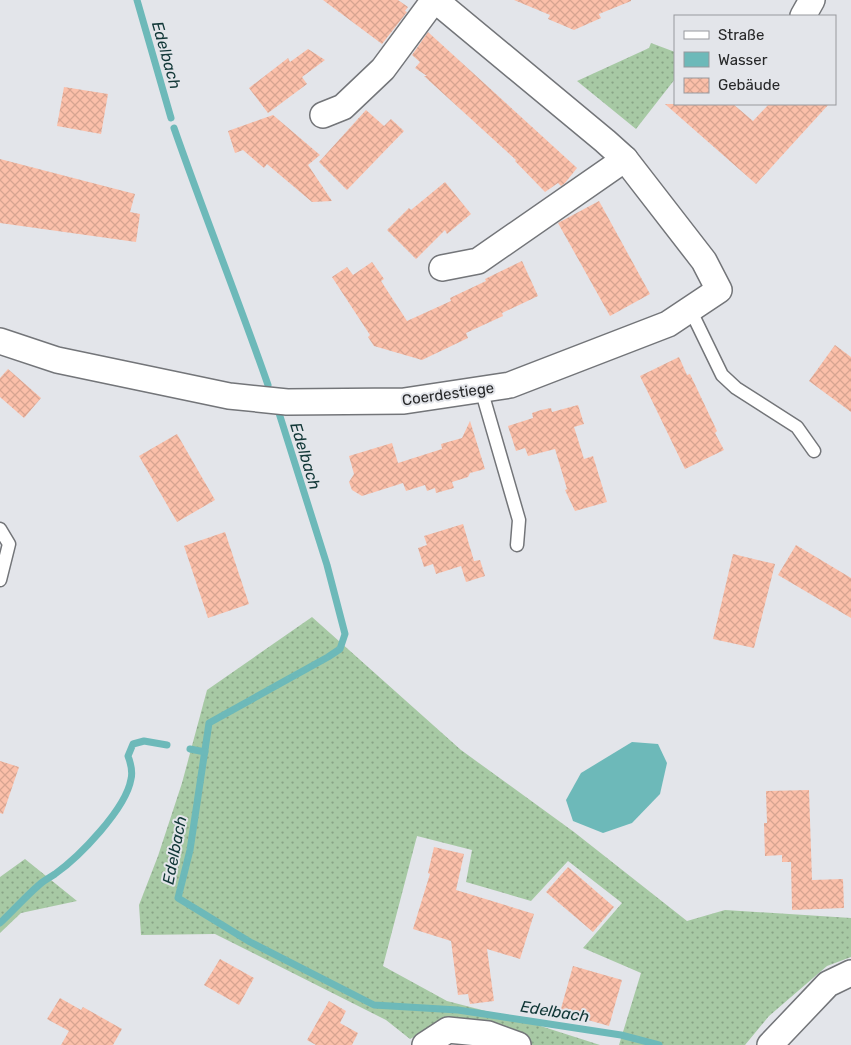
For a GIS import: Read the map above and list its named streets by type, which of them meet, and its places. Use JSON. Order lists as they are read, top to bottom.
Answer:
{
  "streets": {
    "street": ["Coerdestiege"]
  },
  "water": ["Edelbach"],
  "legend": ["Straße", "Wasser", "Gebäude"]
}
